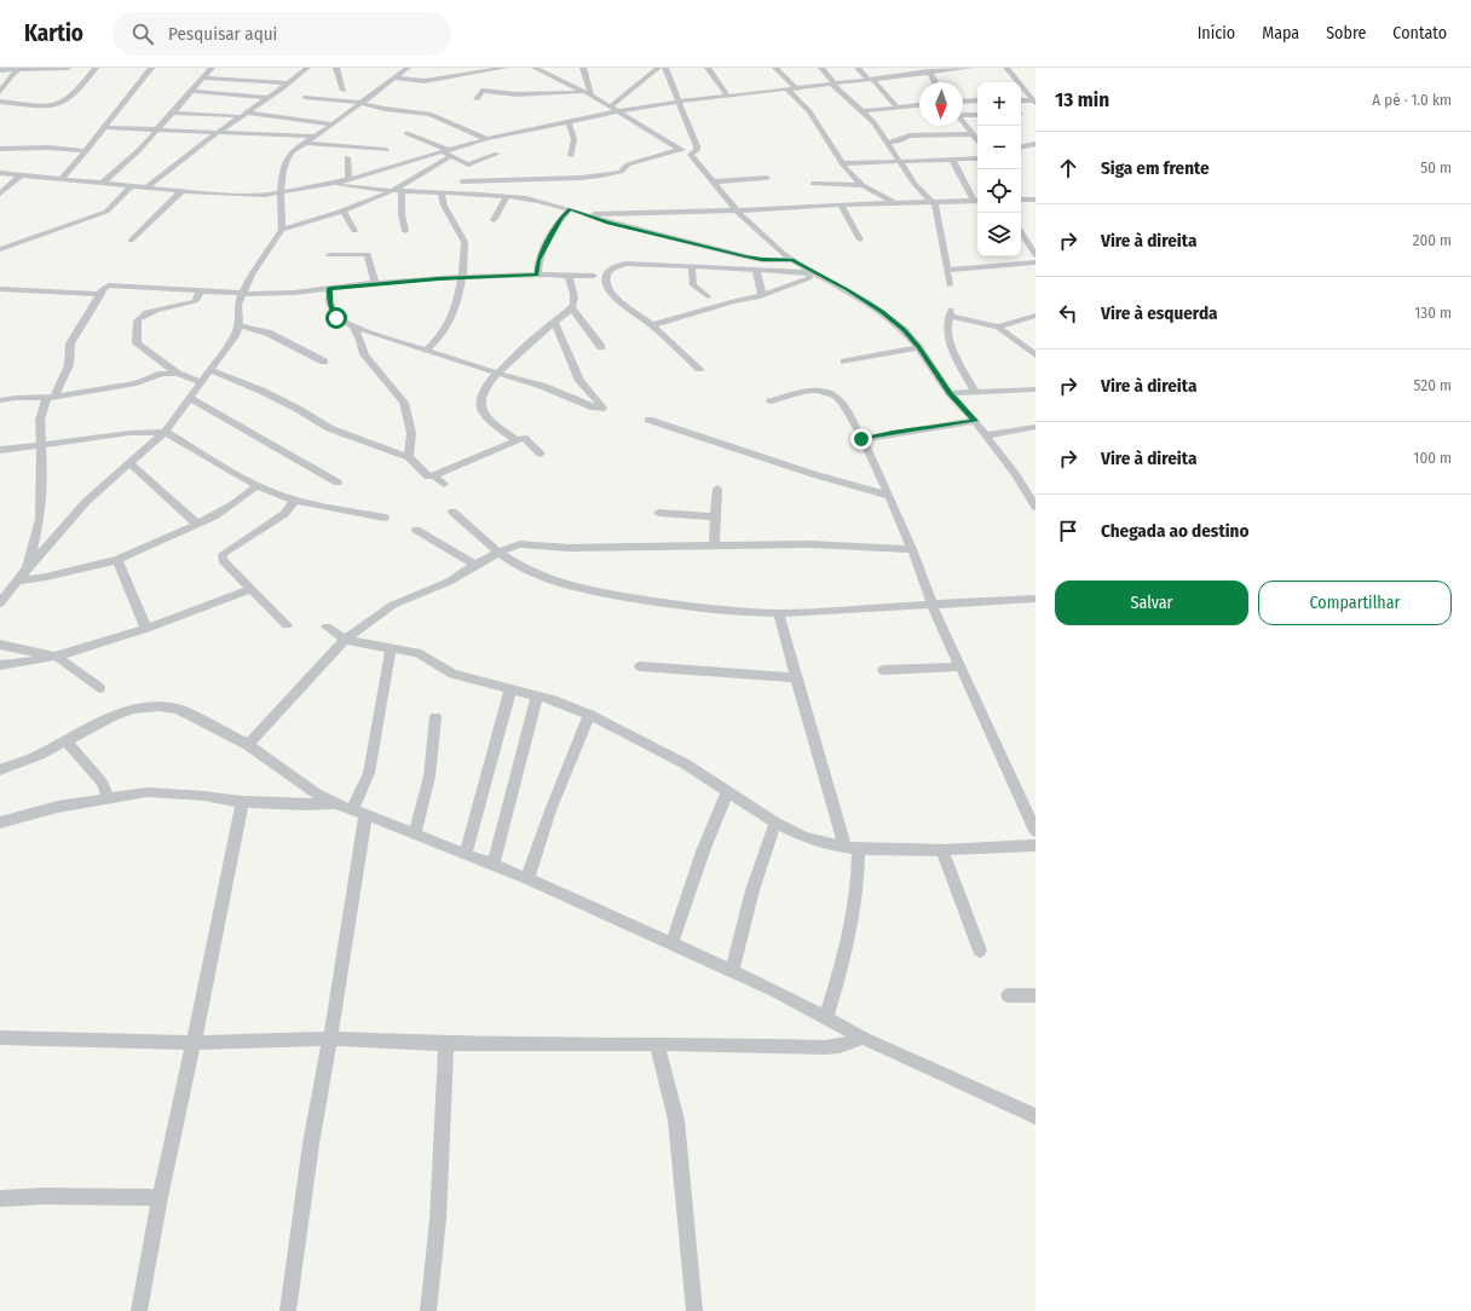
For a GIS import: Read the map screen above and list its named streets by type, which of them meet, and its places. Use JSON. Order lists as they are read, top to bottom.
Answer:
{
  "north": "bottom",
  "page": {
    "header": "Kartio",
    "search": "Pesquisar aqui",
    "nav": [
      "Início",
      "Mapa",
      "Sobre",
      "Contato"
    ],
    "heading": ["13 min", "A pé · 1.0 km"],
    "map_buttons": ["+", "−"],
    "list": [
      ["Siga em frente", "50 m"],
      ["Vire à direita", "200 m"],
      ["Vire à esquerda", "130 m"],
      ["Vire à direita", "520 m"],
      ["Vire à direita", "100 m"],
      "Chegada ao destino"
    ],
    "buttons": ["Salvar", "Compartilhar"]
  }
}
